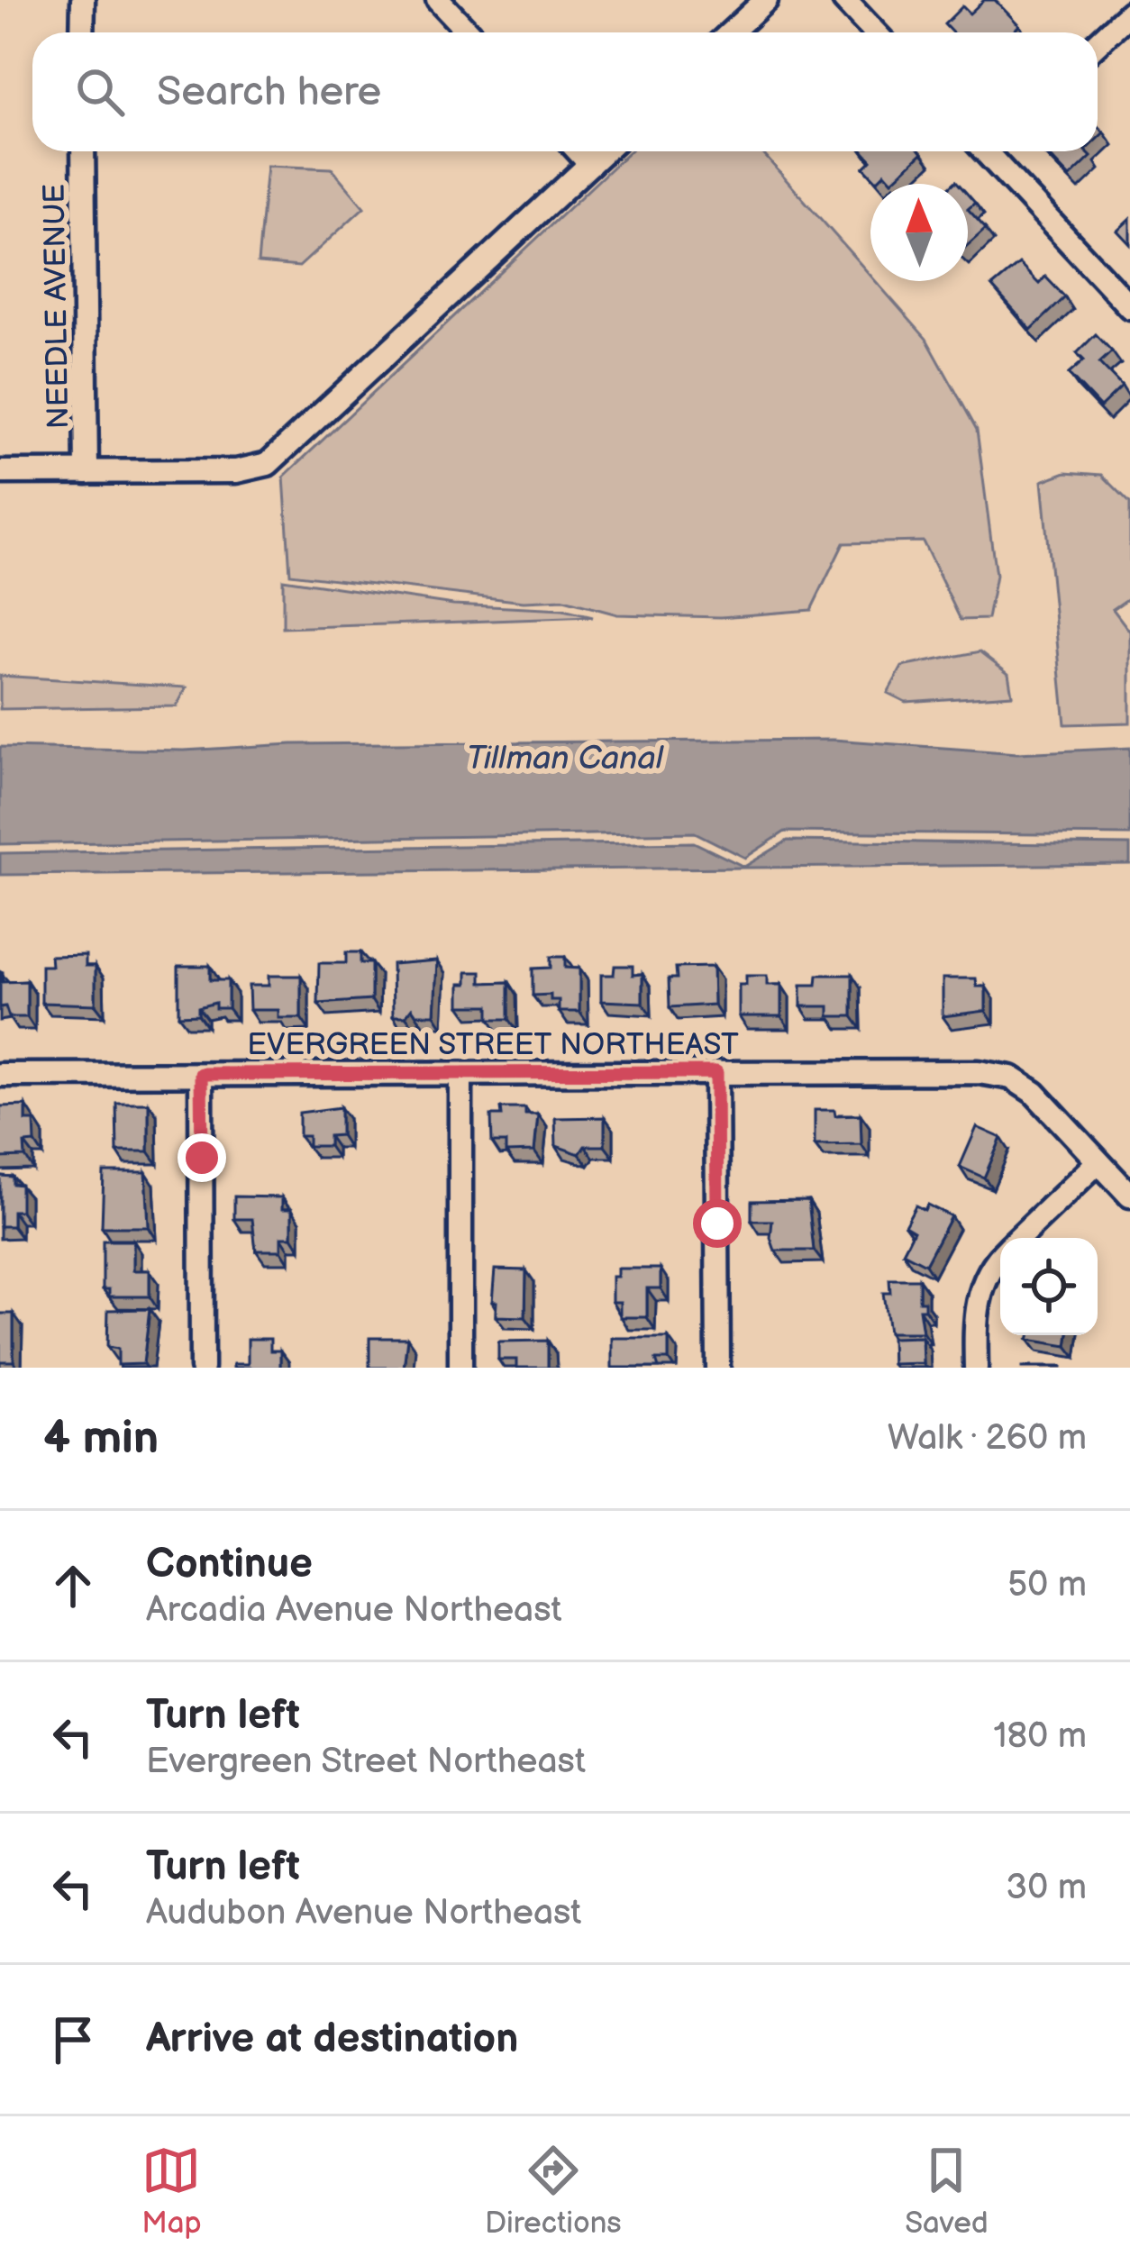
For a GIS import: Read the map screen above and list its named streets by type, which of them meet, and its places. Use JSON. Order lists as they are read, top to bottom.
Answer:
{
  "streets": {
    "street": ["NEEDLE AVENUE", "EVERGREEN STREET NORTHEAST"]
  },
  "water": ["Tillman Canal"],
  "north": "top",
  "page": {
    "search": "Search here",
    "heading": ["4 min", "Walk · 260 m"],
    "list": [
      ["Continue", "Arcadia Avenue Northeast", "50 m"],
      ["Turn left", "Evergreen Street Northeast", "180 m"],
      ["Turn left", "Audubon Avenue Northeast", "30 m"],
      "Arrive at destination"
    ],
    "nav": ["Map", "Directions", "Saved"]
  }
}
